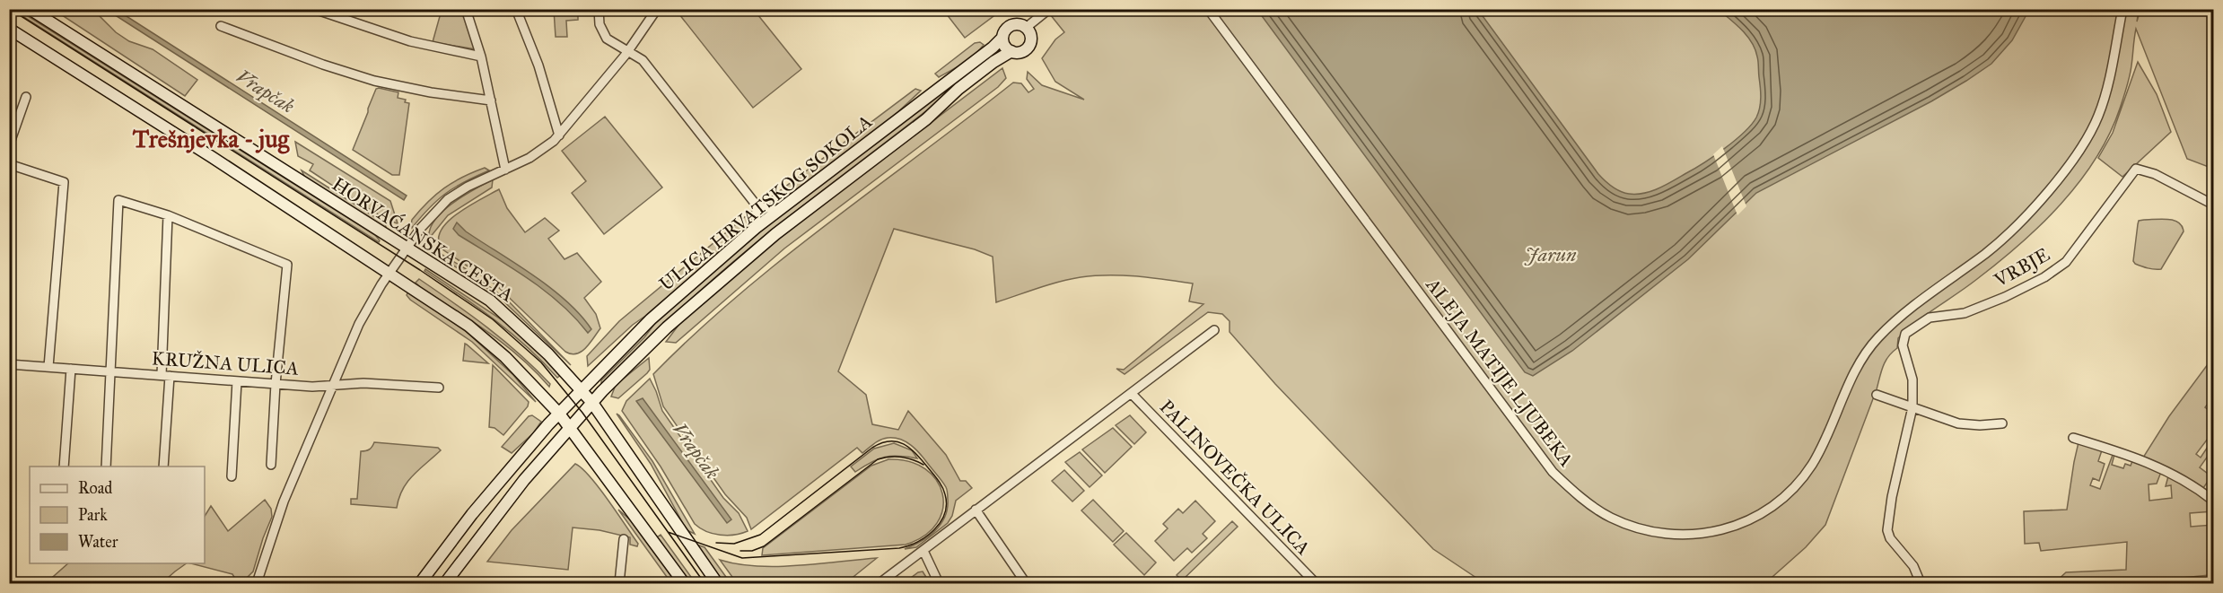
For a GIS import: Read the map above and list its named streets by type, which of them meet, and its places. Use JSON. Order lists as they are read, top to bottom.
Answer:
{
  "streets": {
    "street": [
      "ULICA HRVATSKOG SOKOLA",
      "HORVAĆANSKA CESTA",
      "VRBJE",
      "KRUŽNA ULICA",
      "ALEJA MATIJE LJUBEKA",
      "PALINOVEČKA ULICA"
    ]
  },
  "crossings": [
    ["ULICA HRVATSKOG SOKOLA", "HORVAĆANSKA CESTA"]
  ],
  "districts": ["Trešnjevka - jug"],
  "water": ["Vrapčak", "Jarun"],
  "legend": ["Road", "Park", "Water"]
}
